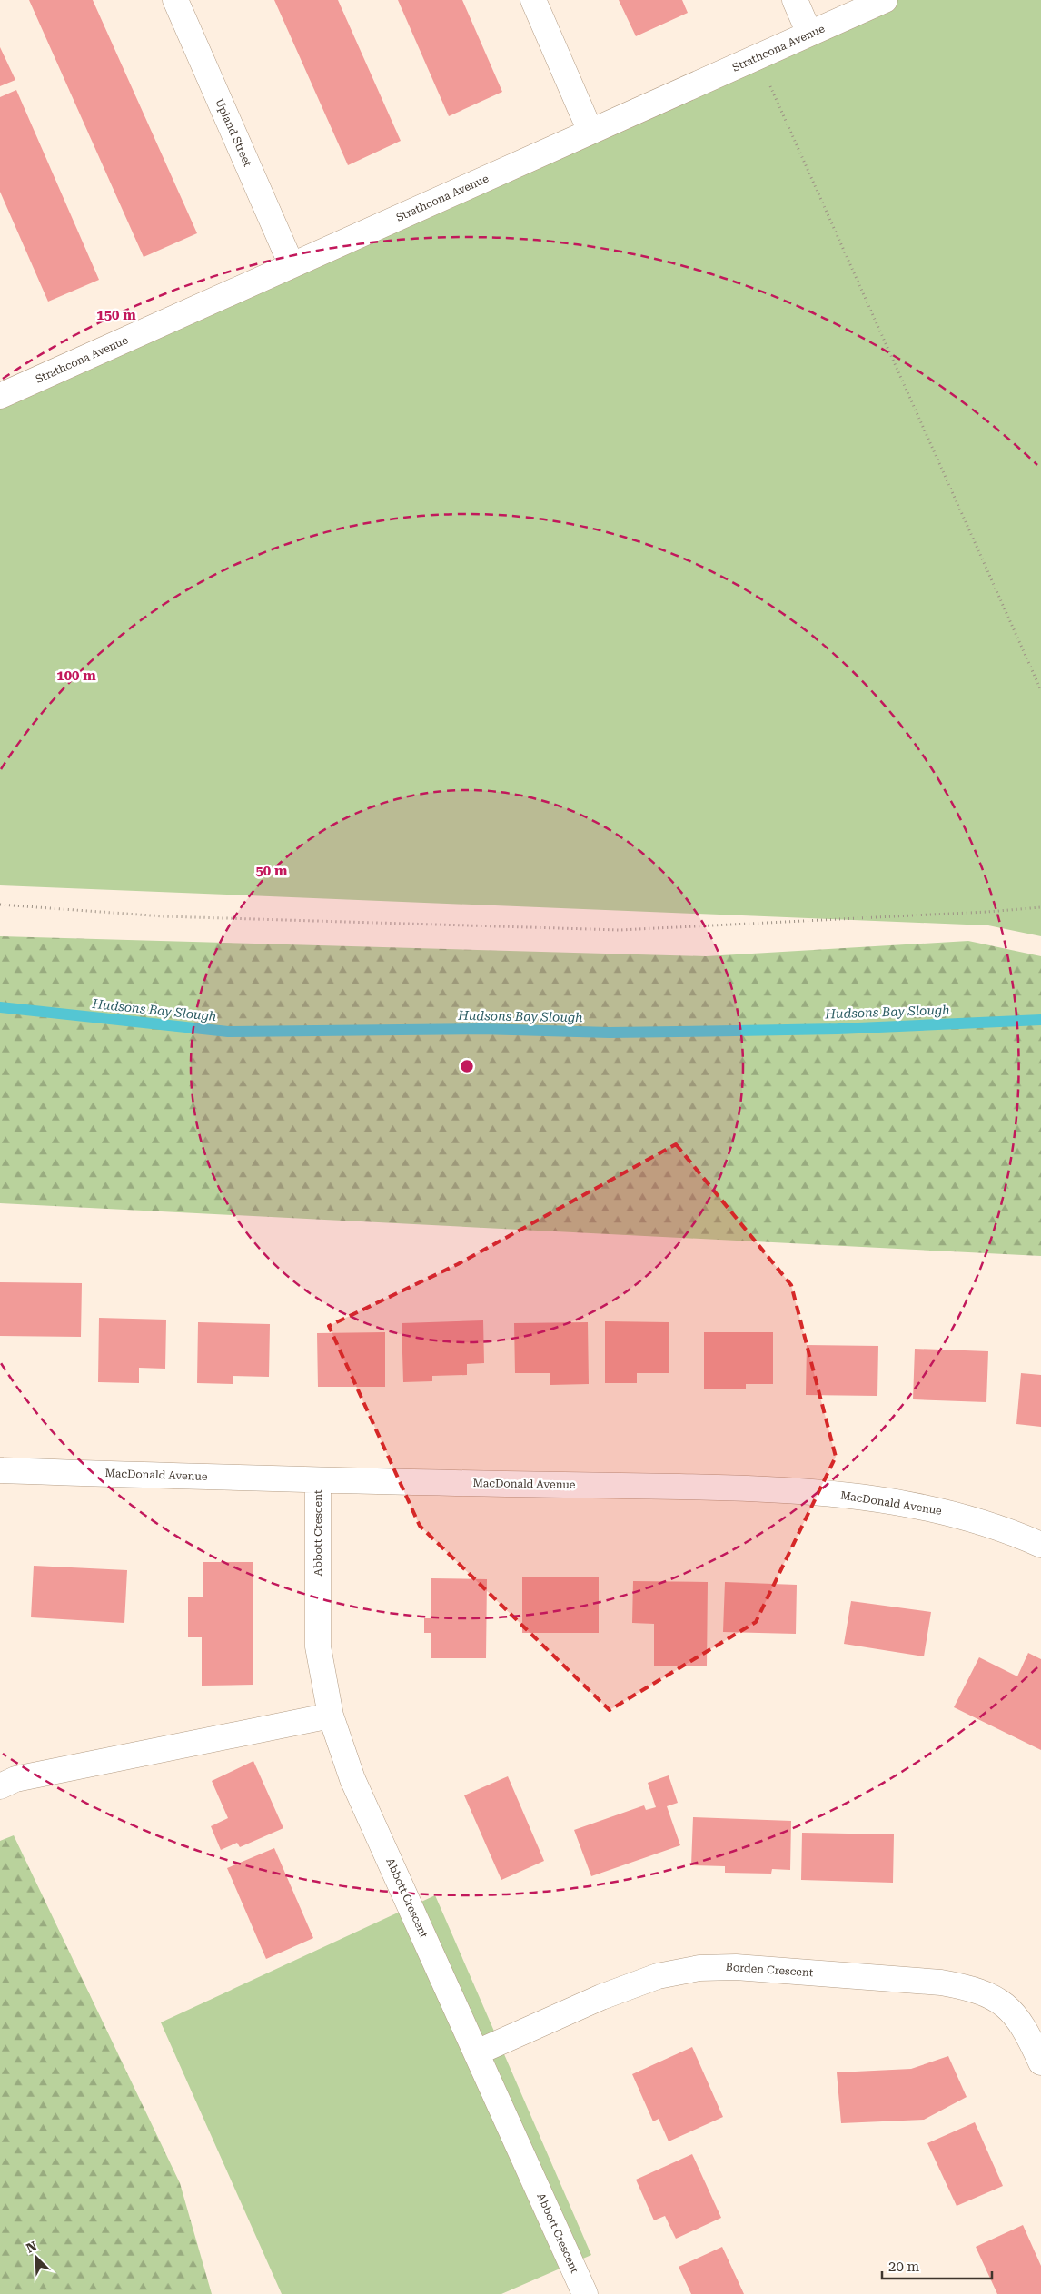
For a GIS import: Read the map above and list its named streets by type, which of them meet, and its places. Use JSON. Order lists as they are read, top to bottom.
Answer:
{
  "streets": {
    "street": [
      "Strathcona Avenue",
      "Upland Street",
      "MacDonald Avenue",
      "Abbott Crescent",
      "Borden Crescent"
    ]
  },
  "crossings": [
    ["Strathcona Avenue", "Upland Street"],
    ["MacDonald Avenue", "Abbott Crescent"],
    ["Abbott Crescent", "Borden Crescent"]
  ],
  "water": ["Hudsons Bay Slough"],
  "scale_bar": "20 m",
  "north": "top left",
  "rings": ["150 m", "100 m", "50 m"]
}
